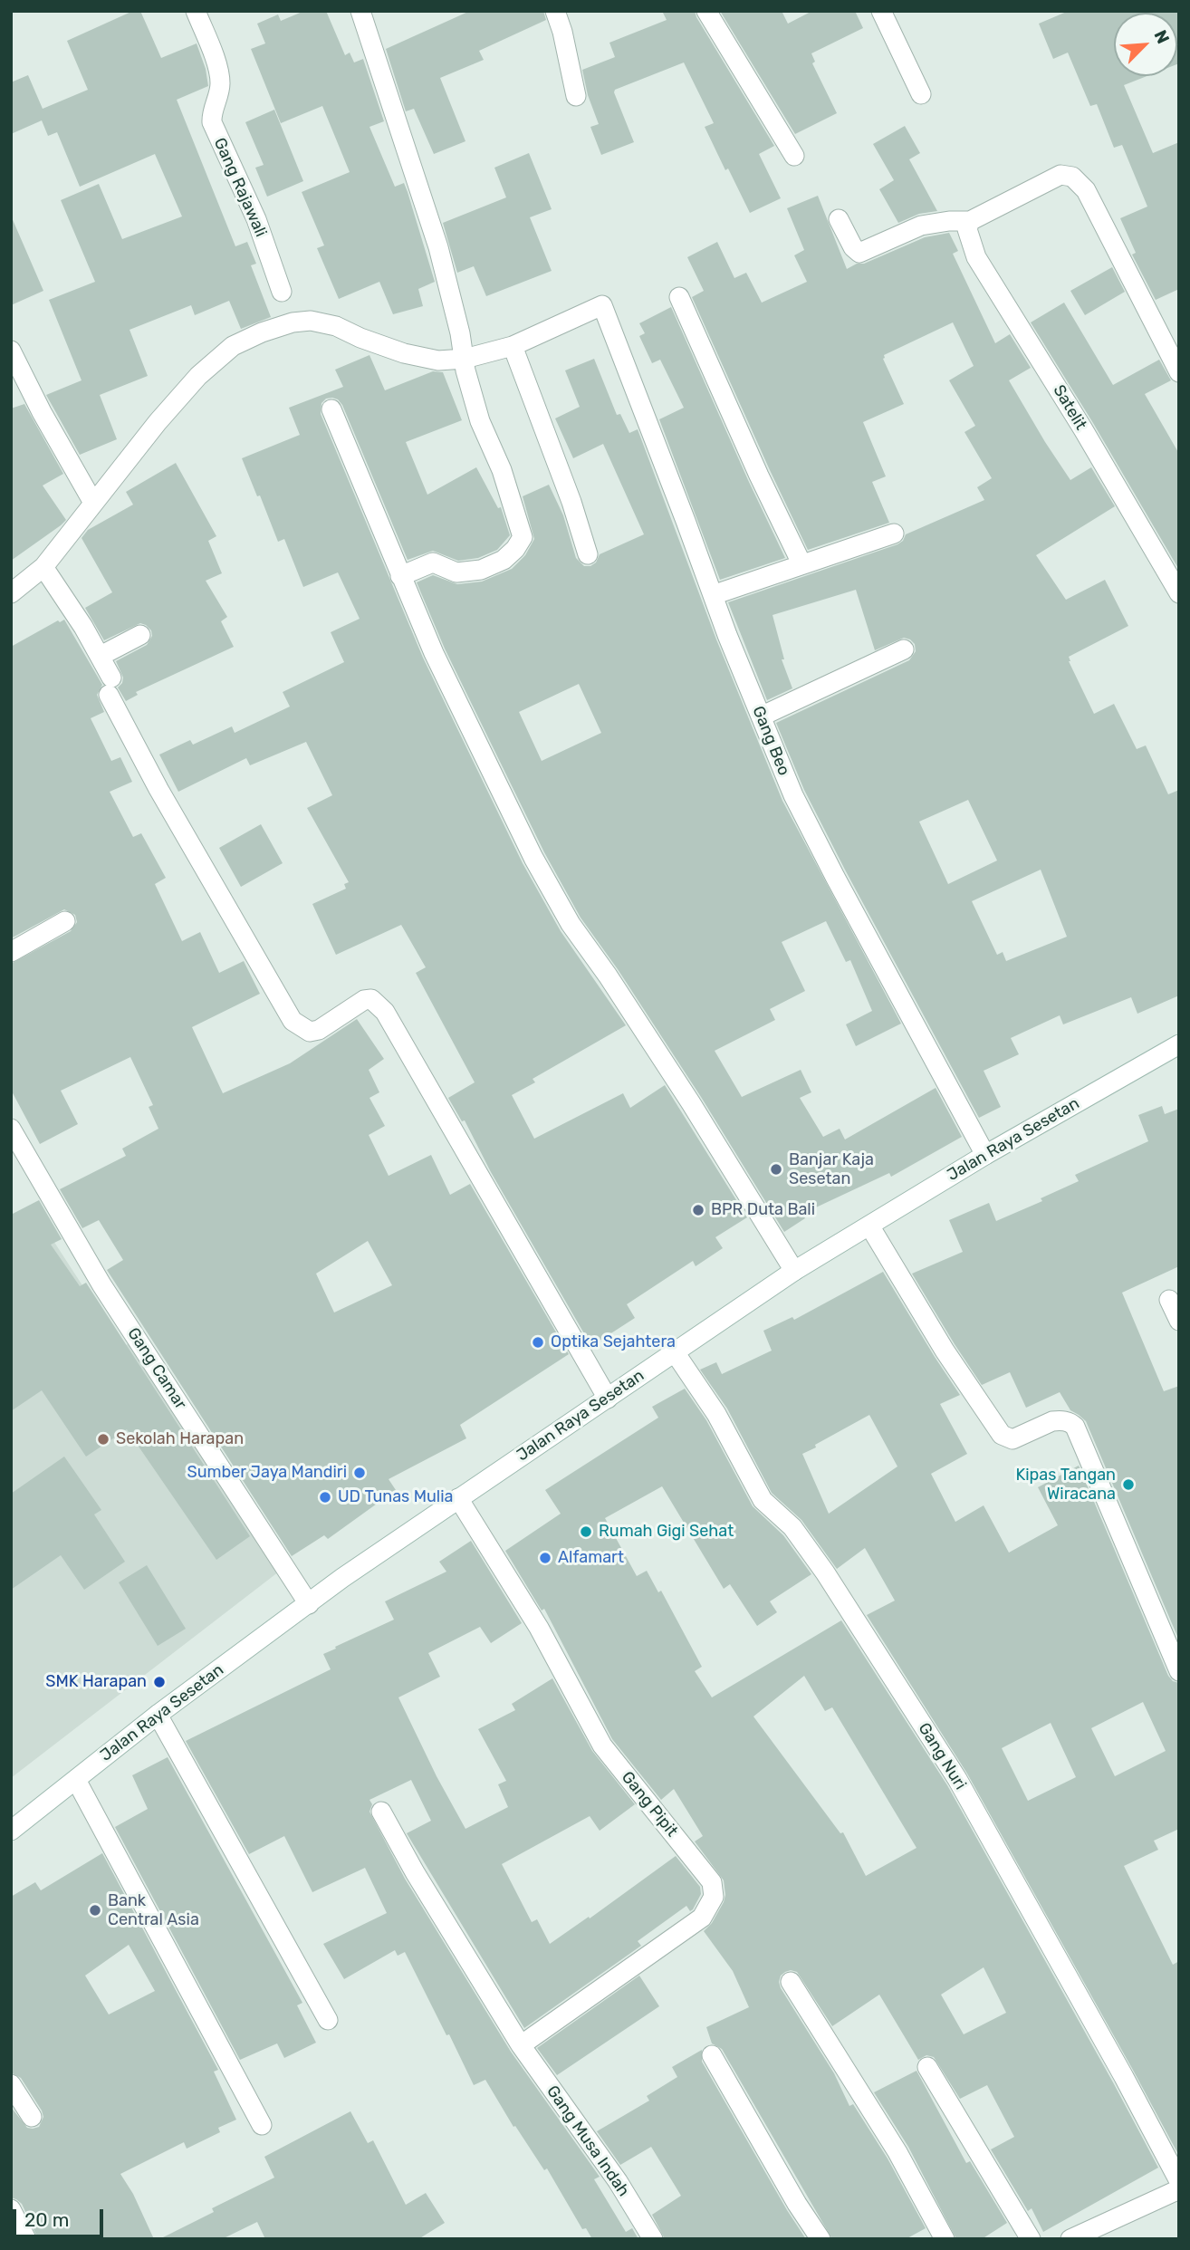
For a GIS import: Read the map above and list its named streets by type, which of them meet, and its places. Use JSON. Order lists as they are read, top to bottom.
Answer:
{
  "streets": {
    "street": [
      "Gang Rajawali",
      "Satelit",
      "Gang Beo",
      "Jalan Raya Sesetan",
      "Gang Camar",
      "Gang Nuri",
      "Gang Pipit",
      "Gang Musa Indah"
    ]
  },
  "crossings": [
    ["Gang Beo", "Jalan Raya Sesetan"],
    ["Jalan Raya Sesetan", "Gang Camar"],
    ["Jalan Raya Sesetan", "Gang Nuri"],
    ["Jalan Raya Sesetan", "Gang Pipit"],
    ["Gang Pipit", "Gang Musa Indah"]
  ],
  "places": [
    "Banjar Kaja Sesetan",
    "BPR Duta Bali",
    "Optika Sejahtera",
    "Sekolah Harapan",
    "Sumber Jaya Mandiri",
    "Kipas Tangan Wiracana",
    "UD Tunas Mulia",
    "Rumah Gigi Sehat",
    "Alfamart",
    "SMK Harapan",
    "Bank Central Asia"
  ],
  "scale_bar": "20 m",
  "north": "top right"
}
